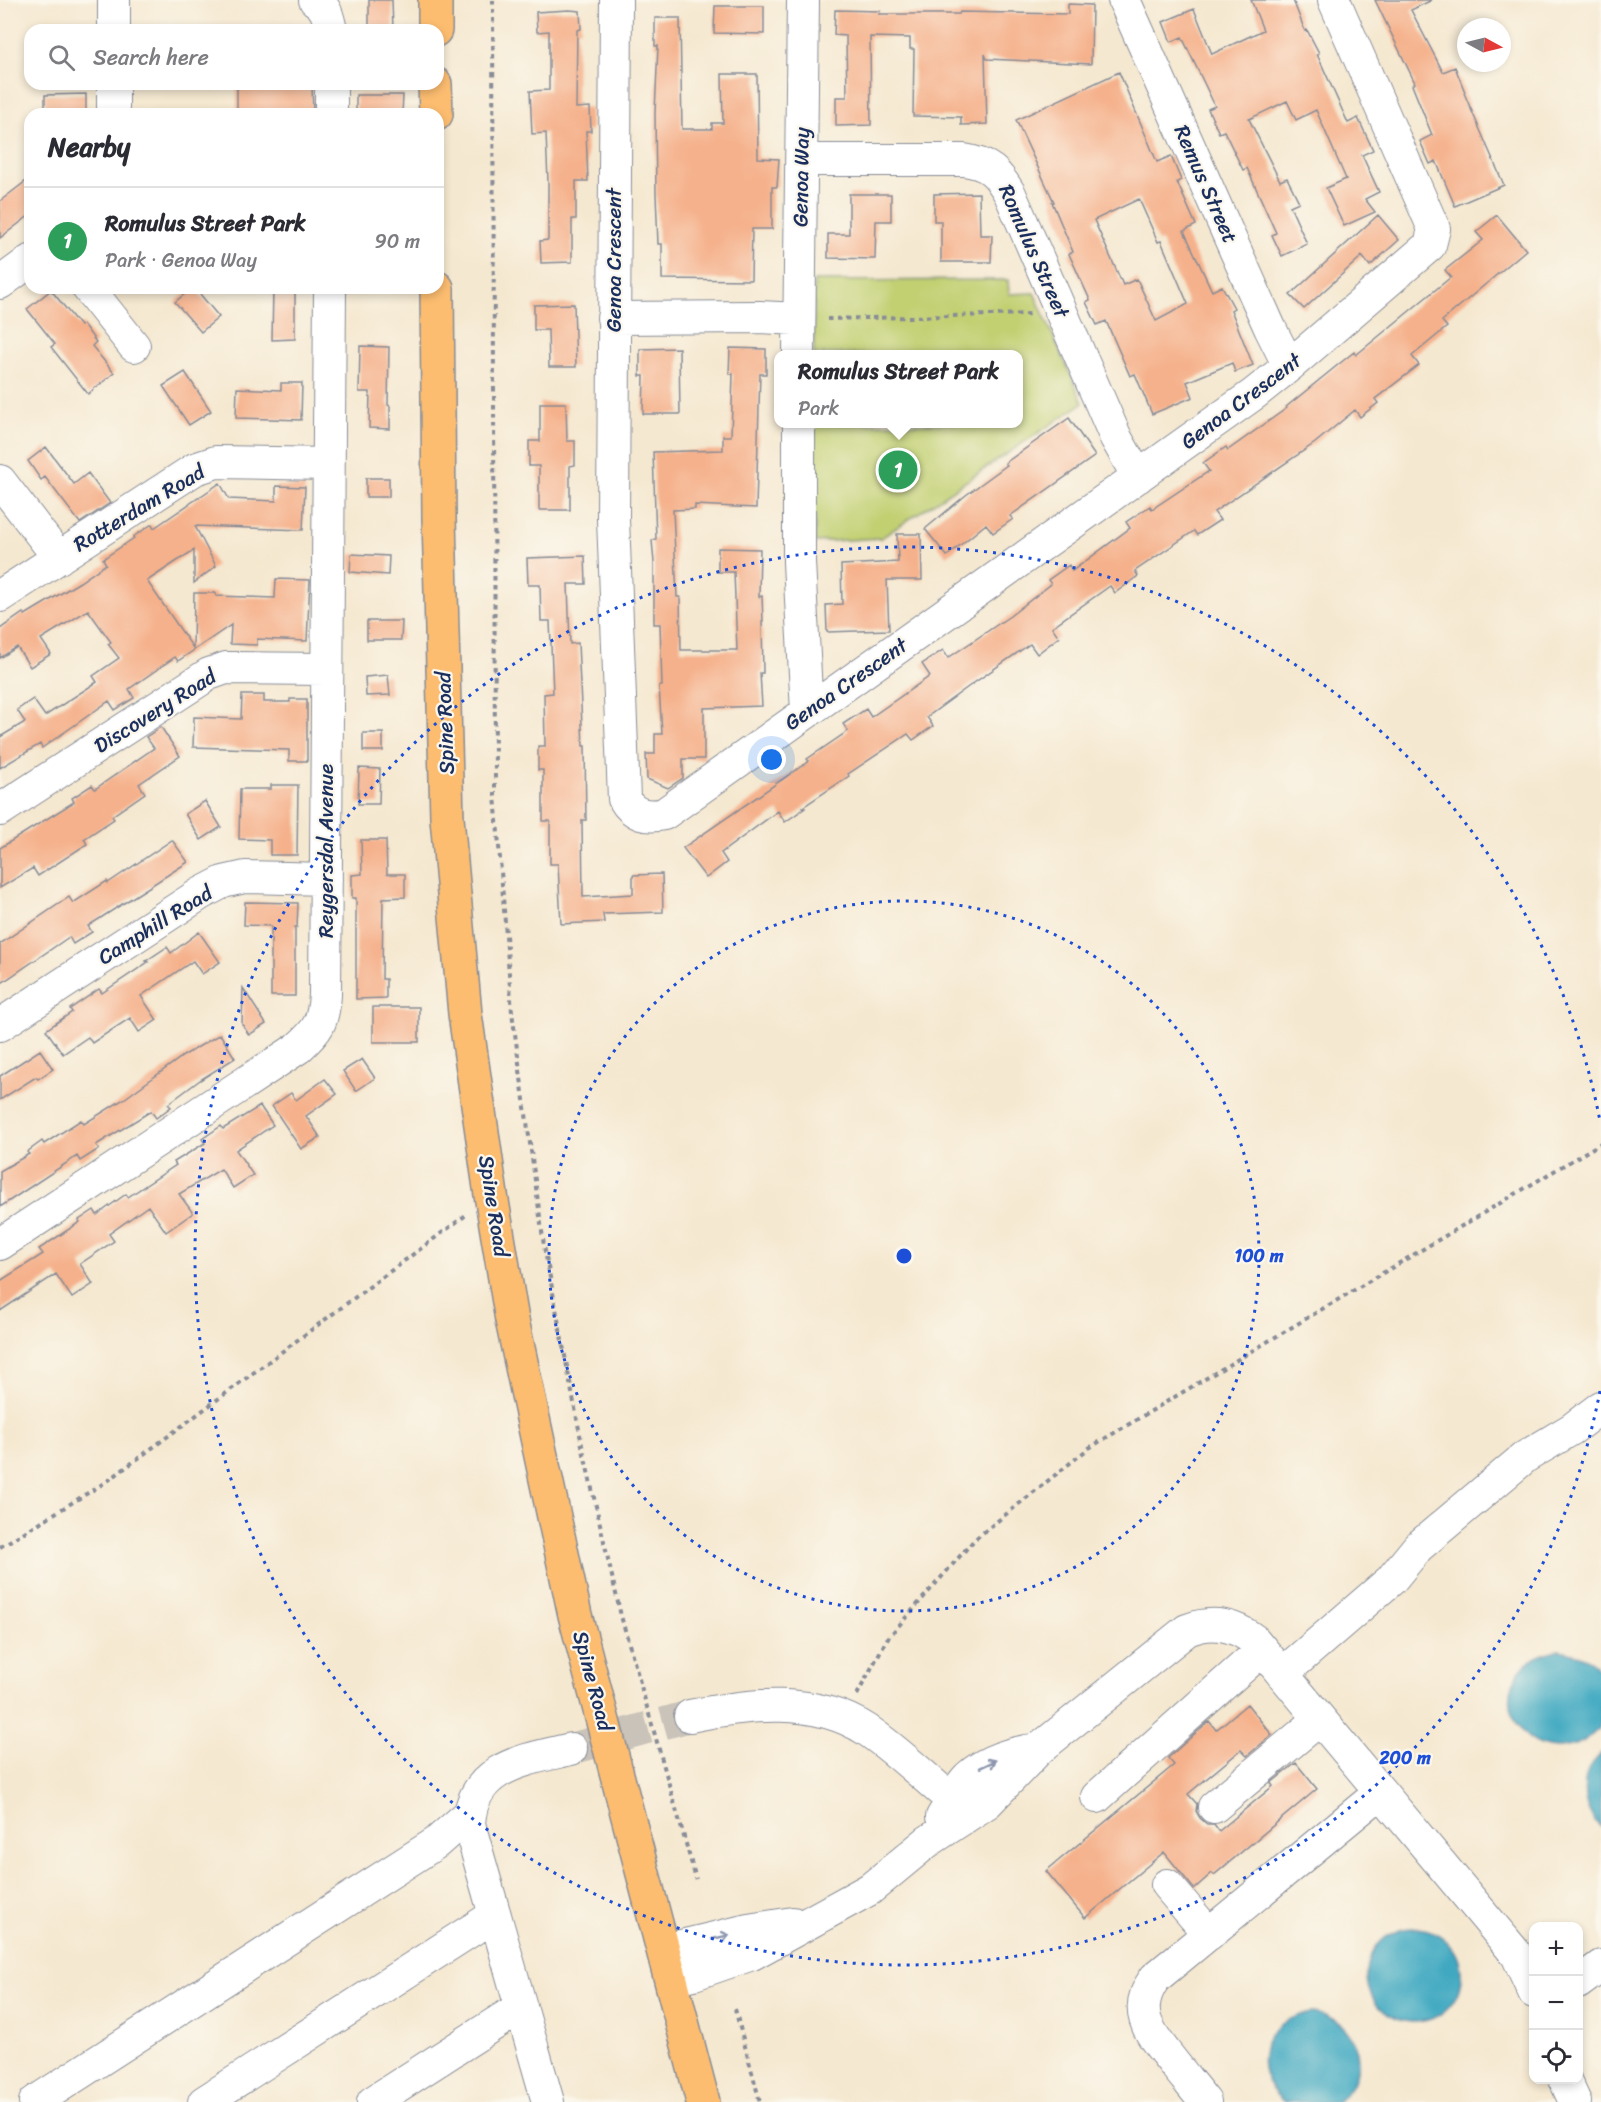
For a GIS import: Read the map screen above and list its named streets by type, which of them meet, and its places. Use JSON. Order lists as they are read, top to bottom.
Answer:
{
  "streets": {
    "main road": ["Spine Road"],
    "street": [
      "Genoa Way",
      "Remus Street",
      "Romulus Street",
      "Genoa Crescent",
      "Rotterdam Road",
      "Discovery Road",
      "Reygersdal Avenue",
      "Camphill Road"
    ]
  },
  "crossings": [
    ["Genoa Way", "Romulus Street"],
    ["Remus Street", "Genoa Crescent"],
    ["Romulus Street", "Genoa Crescent"],
    ["Rotterdam Road", "Reygersdal Avenue"],
    ["Discovery Road", "Reygersdal Avenue"],
    ["Reygersdal Avenue", "Camphill Road"]
  ],
  "north": "right",
  "page": {
    "search": "Search here",
    "heading": "Nearby",
    "list": [
      {
        "mark": "1",
        "name": "Romulus Street Park",
        "note": "Park · Genoa Way",
        "value": "90 m"
      }
    ],
    "popup": ["Romulus Street Park", "Park"],
    "pins": "1",
    "map_buttons": ["+", "−"]
  },
  "rings": ["100 m", "200 m"]
}
